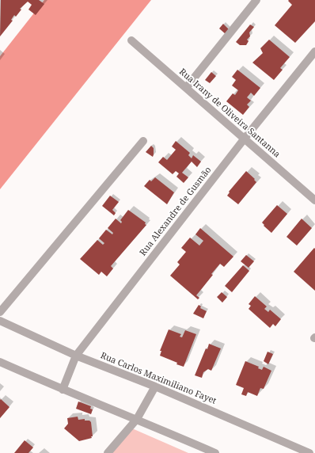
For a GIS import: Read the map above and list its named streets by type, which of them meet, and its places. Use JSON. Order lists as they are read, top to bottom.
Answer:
{
  "streets": {
    "street": ["Rua Irany de Oliveira Santanna", "Rua Alexandre de Gusmão", "Rua Carlos Maximiliano Fayet"]
  },
  "crossings": [
    ["Rua Irany de Oliveira Santanna", "Rua Alexandre de Gusmão"],
    ["Rua Alexandre de Gusmão", "Rua Carlos Maximiliano Fayet"]
  ]
}
